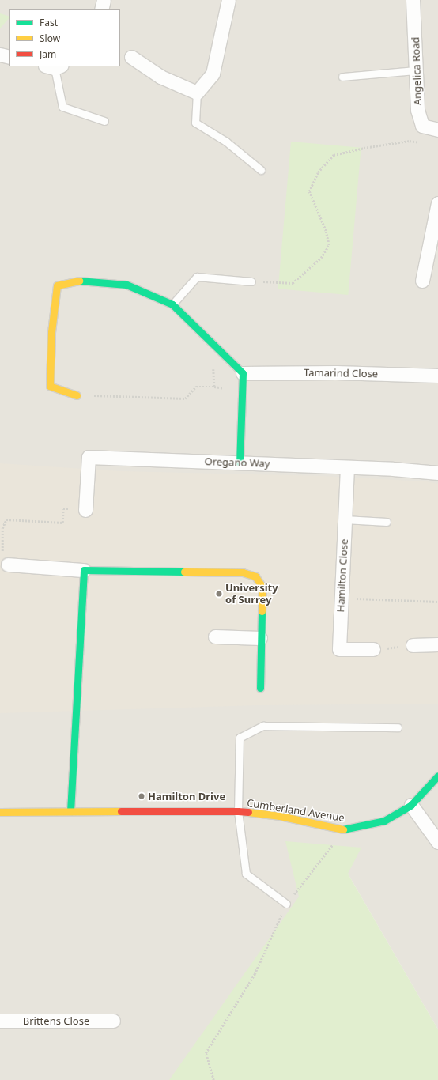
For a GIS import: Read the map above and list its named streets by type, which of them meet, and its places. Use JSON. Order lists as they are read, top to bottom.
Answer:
{
  "streets": {
    "street": [
      "Angelica Road",
      "Tamarind Close",
      "Oregano Way",
      "Hamilton Close",
      "Cumberland Avenue",
      "Brittens Close"
    ]
  },
  "crossings": [
    ["Oregano Way", "Hamilton Close"]
  ],
  "places": ["University of Surrey", "Hamilton Drive"],
  "legend": ["Fast", "Slow", "Jam"]
}
